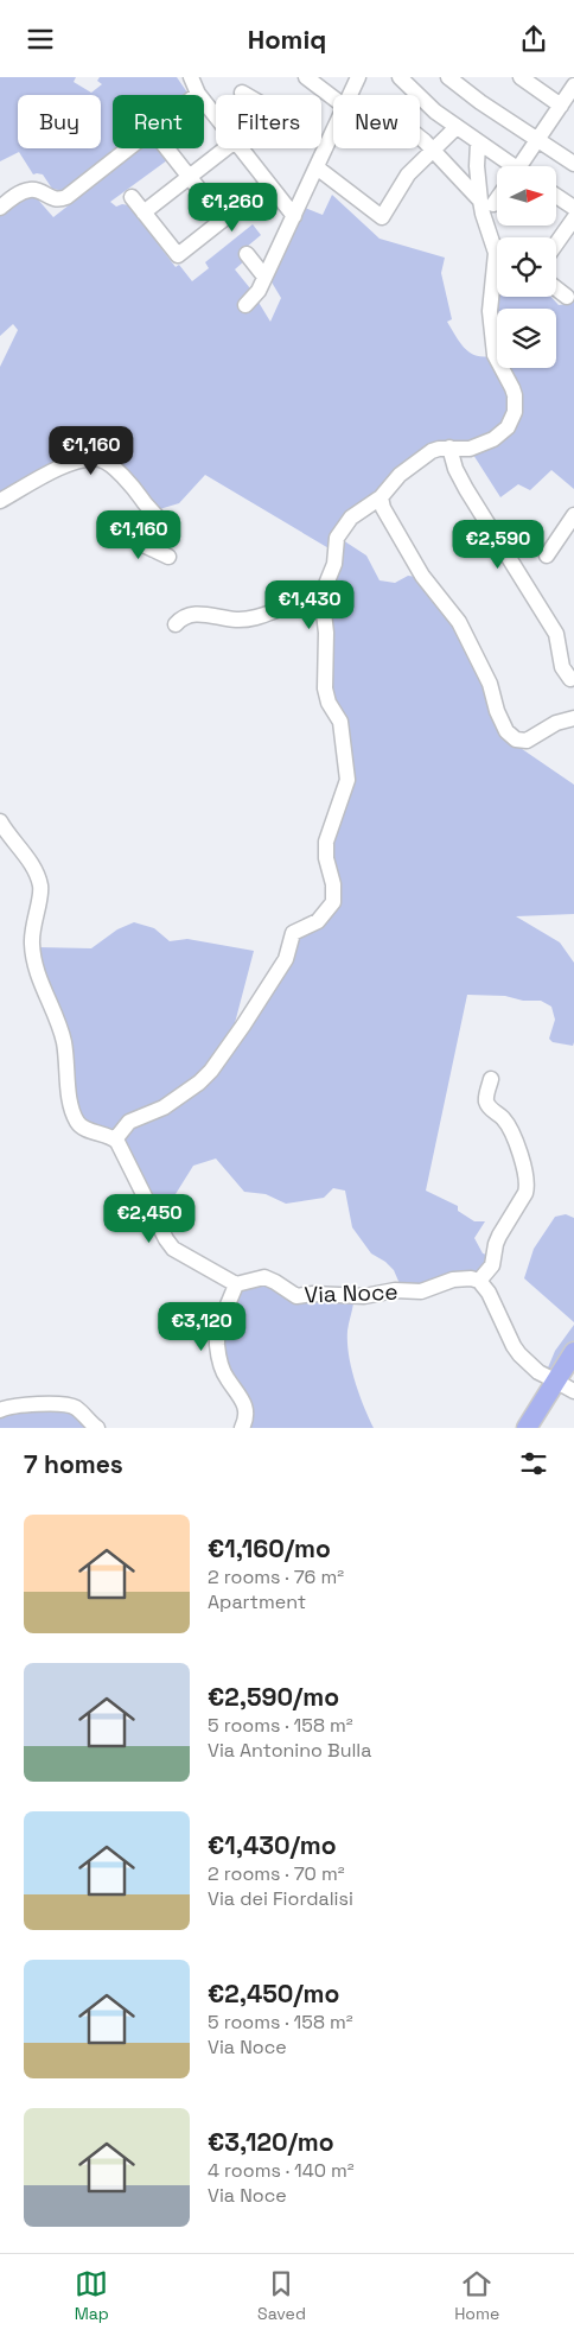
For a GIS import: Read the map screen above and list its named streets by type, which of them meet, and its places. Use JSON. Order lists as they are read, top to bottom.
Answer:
{
  "streets": {
    "street": ["Via Noce"]
  },
  "north": "right",
  "page": {
    "header": "Homiq",
    "chip": [
      "Buy",
      "Rent",
      "Filters",
      "New"
    ],
    "price": [
      "€1,260",
      "€1,160",
      "€1,160",
      "€2,590",
      "€1,430",
      "€2,450",
      "€3,120"
    ],
    "heading": "7 homes",
    "list": [
      {
        "name": "€1,160/mo",
        "note": "2 rooms · 76 m² · Apartment"
      },
      {
        "name": "€2,590/mo",
        "note": "5 rooms · 158 m² · Via Antonino Bulla"
      },
      {
        "name": "€1,430/mo",
        "note": "2 rooms · 70 m² · Via dei Fiordalisi"
      },
      {
        "name": "€2,450/mo",
        "note": "5 rooms · 158 m² · Via Noce"
      },
      {
        "name": "€3,120/mo",
        "note": "4 rooms · 140 m² · Via Noce"
      }
    ],
    "tabs": ["Map", "Saved", "Home"]
  }
}
